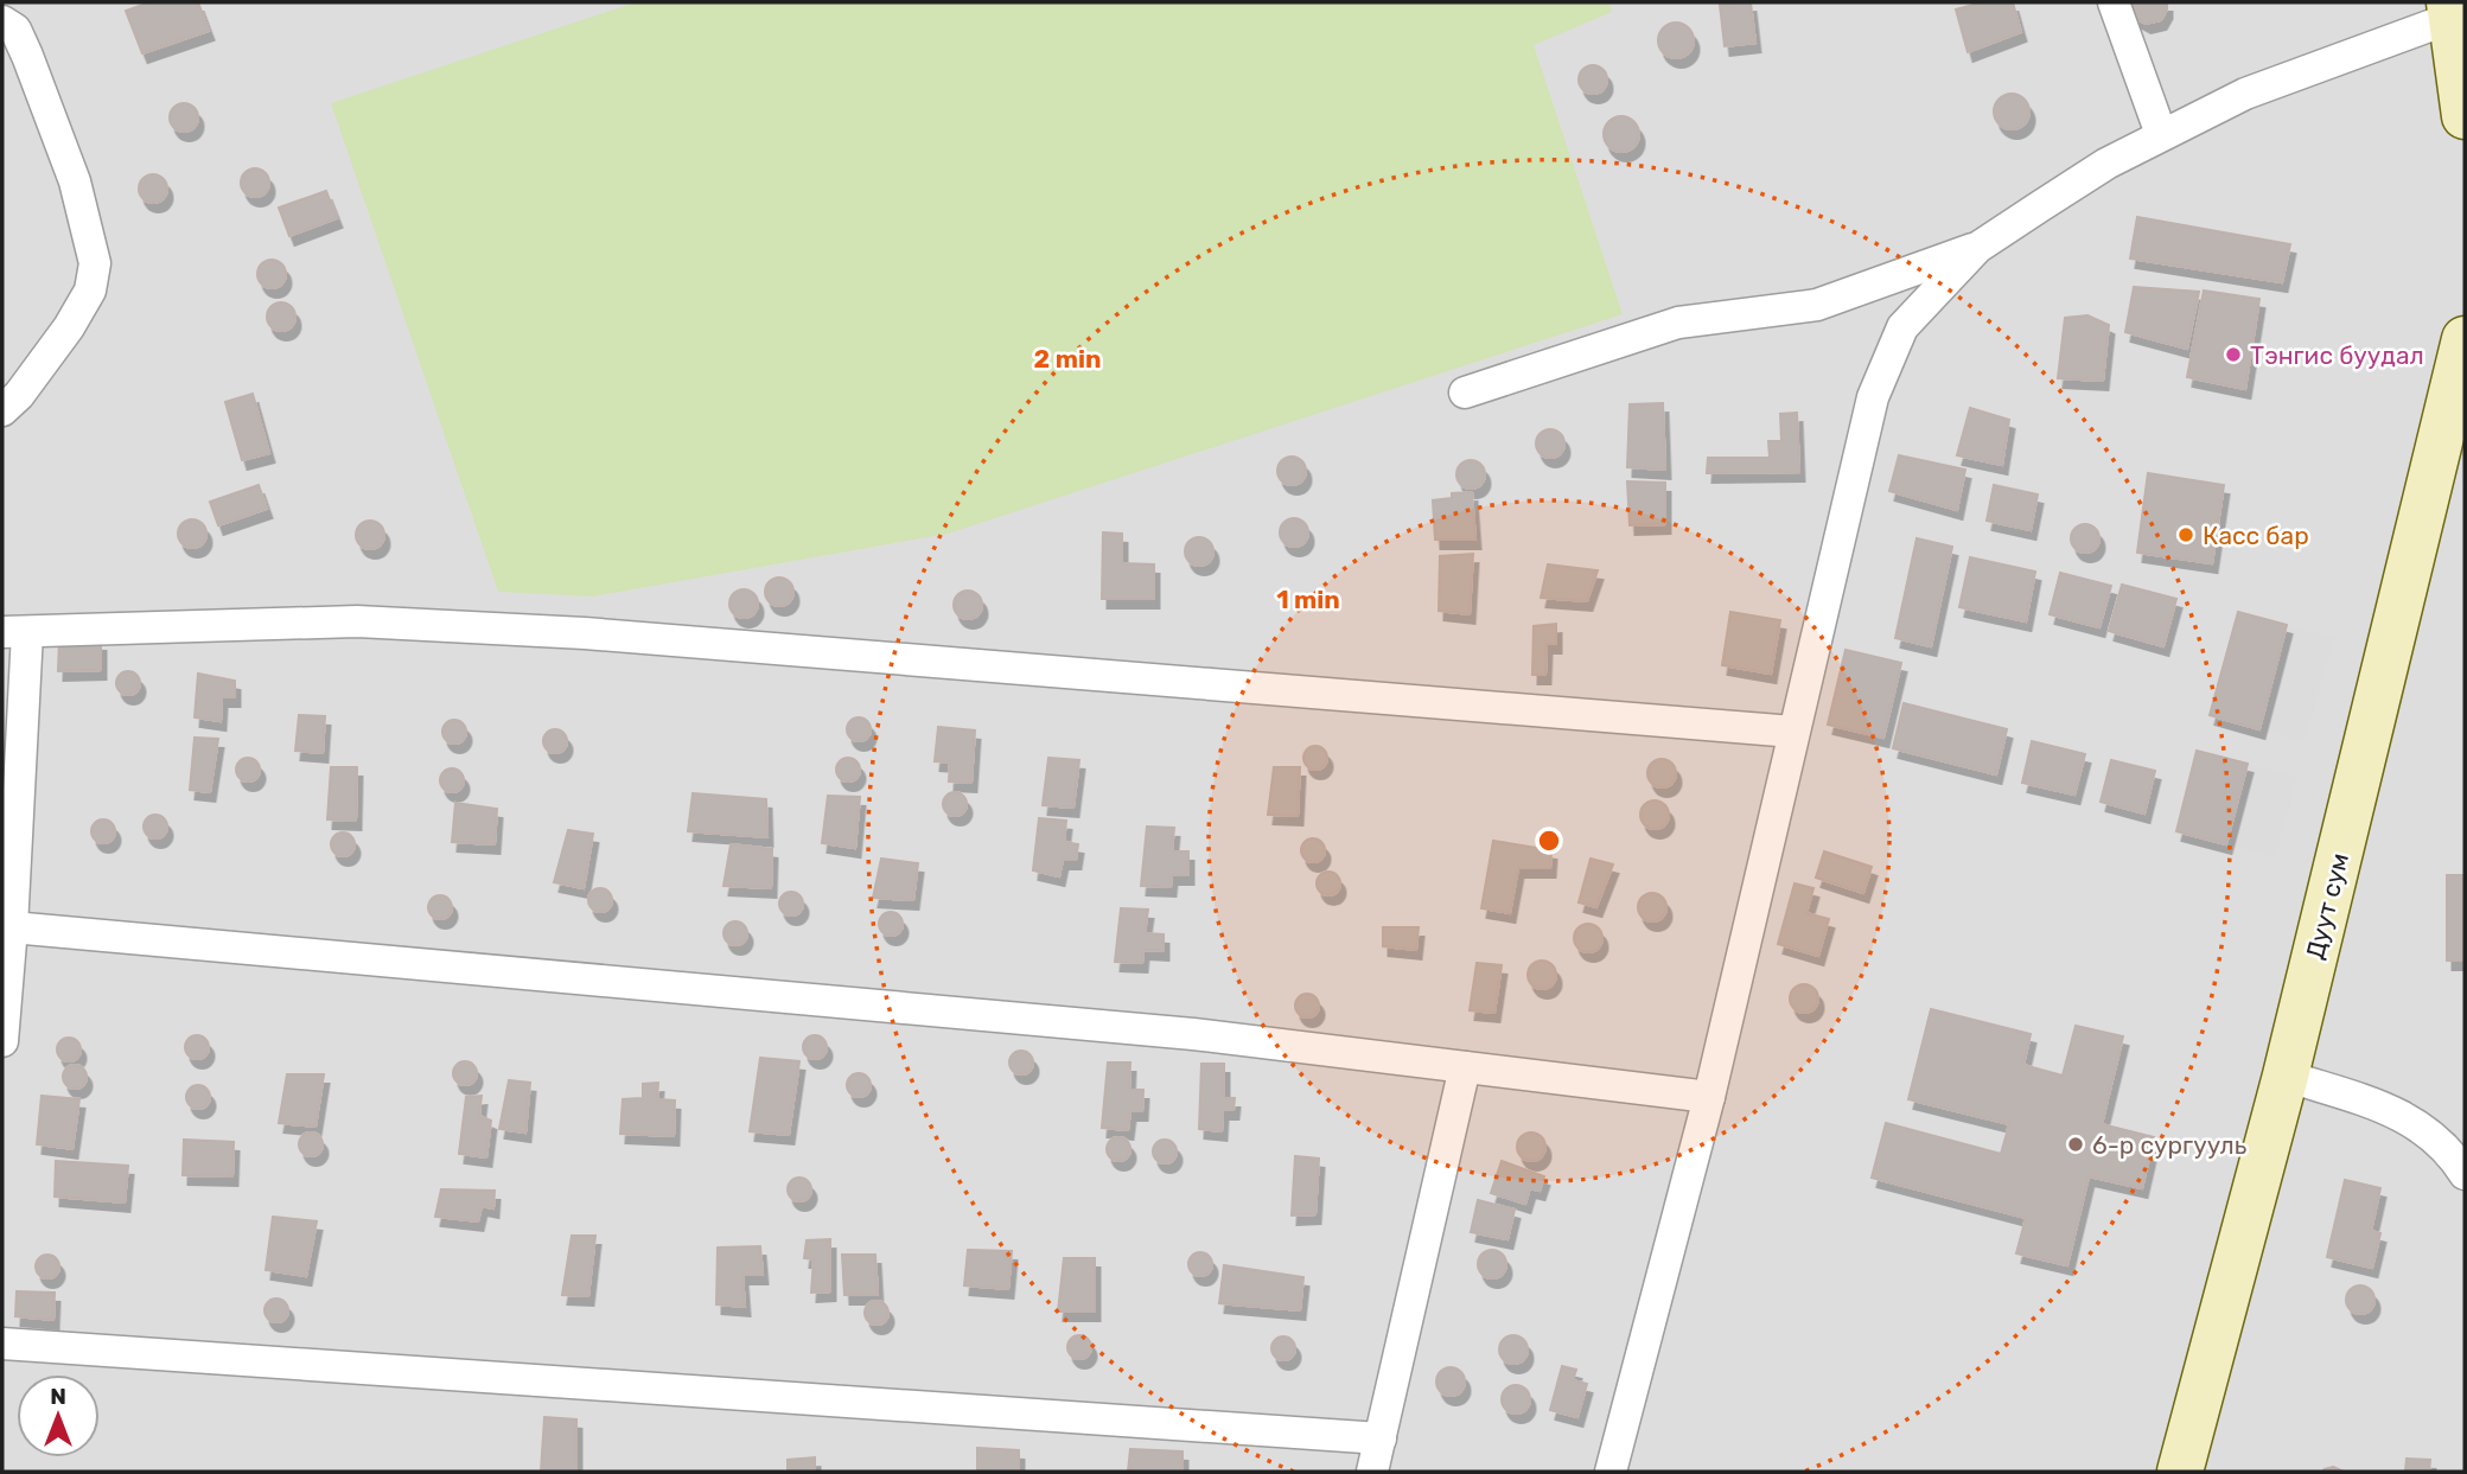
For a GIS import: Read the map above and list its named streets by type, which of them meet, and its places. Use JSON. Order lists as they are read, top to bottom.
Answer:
{
  "streets": {
    "main road": ["Дуут сум"]
  },
  "places": ["Тэнгис буудал", "Касс бар", "6-р сургууль"],
  "north": "top",
  "rings": ["2 min", "1 min"]
}
